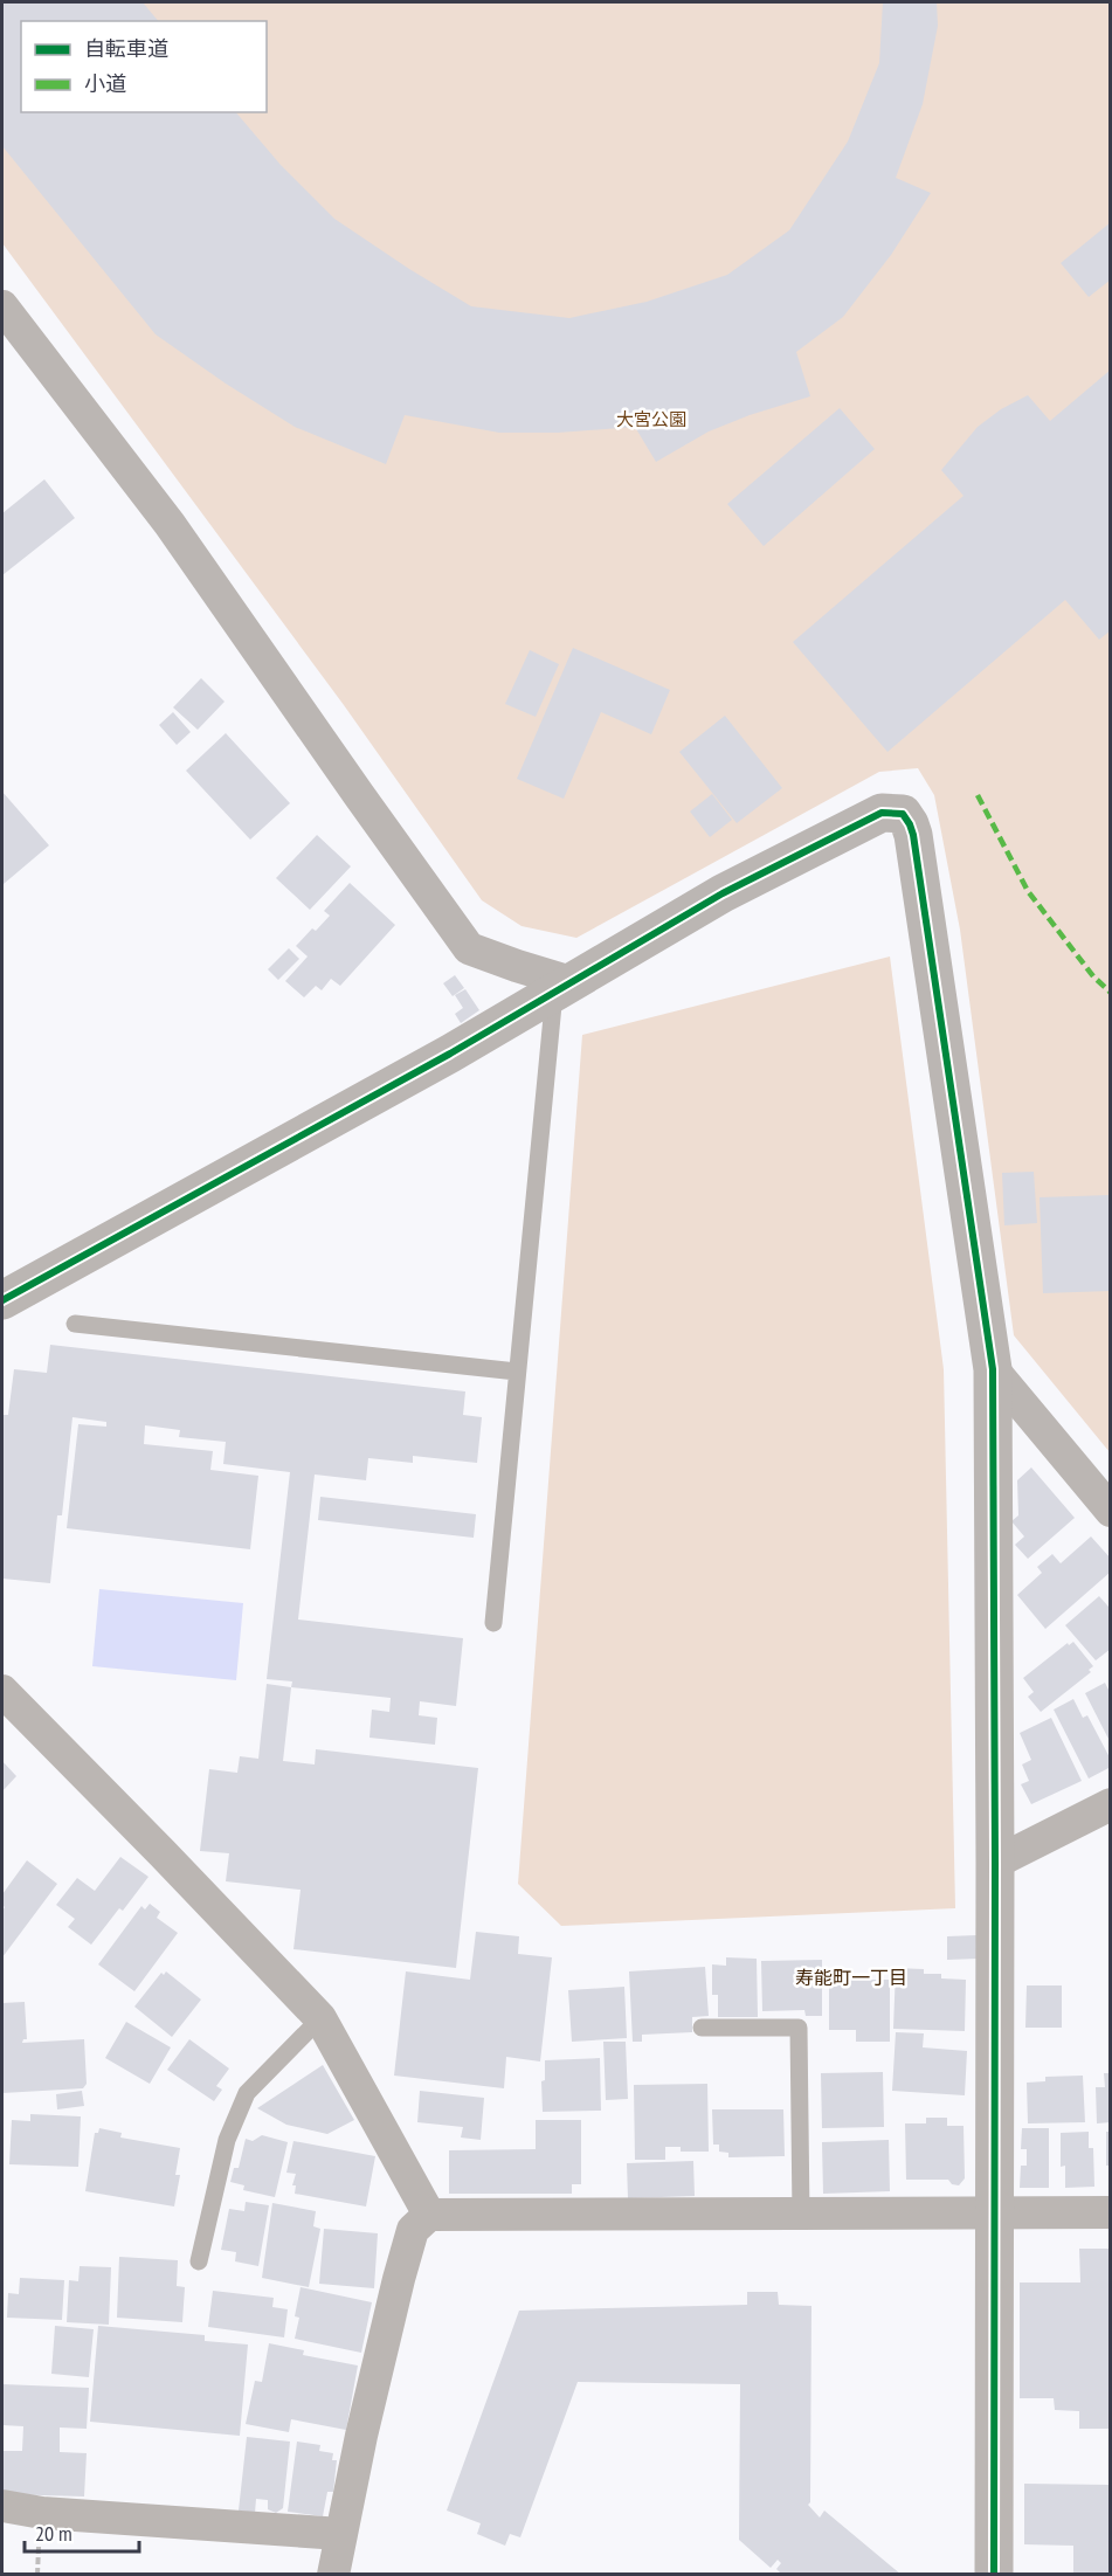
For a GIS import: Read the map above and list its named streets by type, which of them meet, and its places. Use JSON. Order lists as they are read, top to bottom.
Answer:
{
  "districts": ["寿能町一丁目"],
  "parks": ["大宮公園"],
  "legend": ["自転車道", "小道"],
  "scale_bar": "20 m"
}
